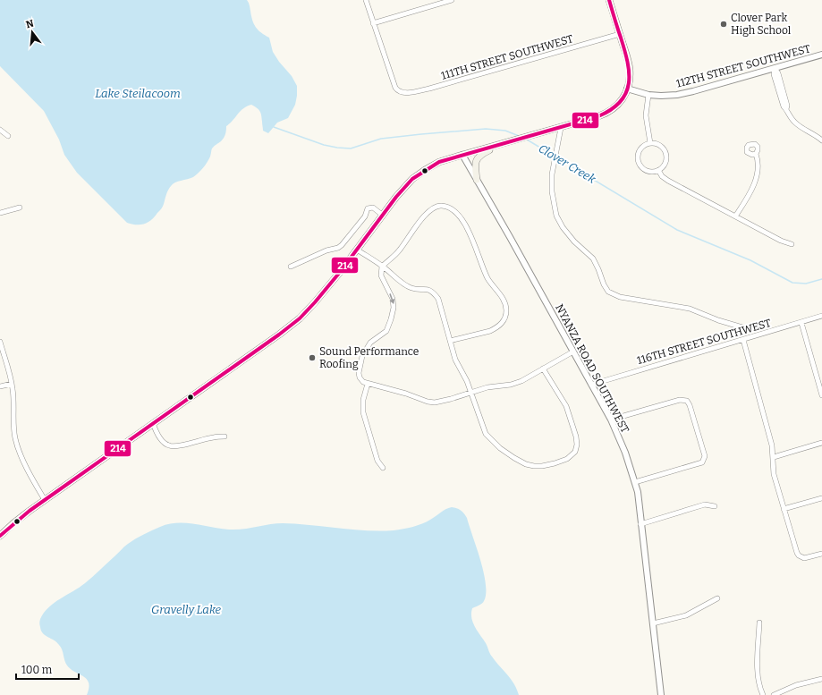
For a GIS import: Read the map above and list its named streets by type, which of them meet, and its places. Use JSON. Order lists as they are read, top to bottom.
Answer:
{
  "streets": {
    "street": [
      "111TH STREET SOUTHWEST",
      "112TH STREET SOUTHWEST",
      "116TH STREET SOUTHWEST",
      "NYANZA ROAD SOUTHWEST"
    ]
  },
  "crossings": [
    ["116TH STREET SOUTHWEST", "NYANZA ROAD SOUTHWEST"]
  ],
  "water": ["Lake Steilacoom", "Clover Creek", "Gravelly Lake"],
  "places": ["Clover Park High School", "Sound Performance Roofing"],
  "lines": ["transit line 214"],
  "scale_bar": "100 m",
  "north": "top"
}
